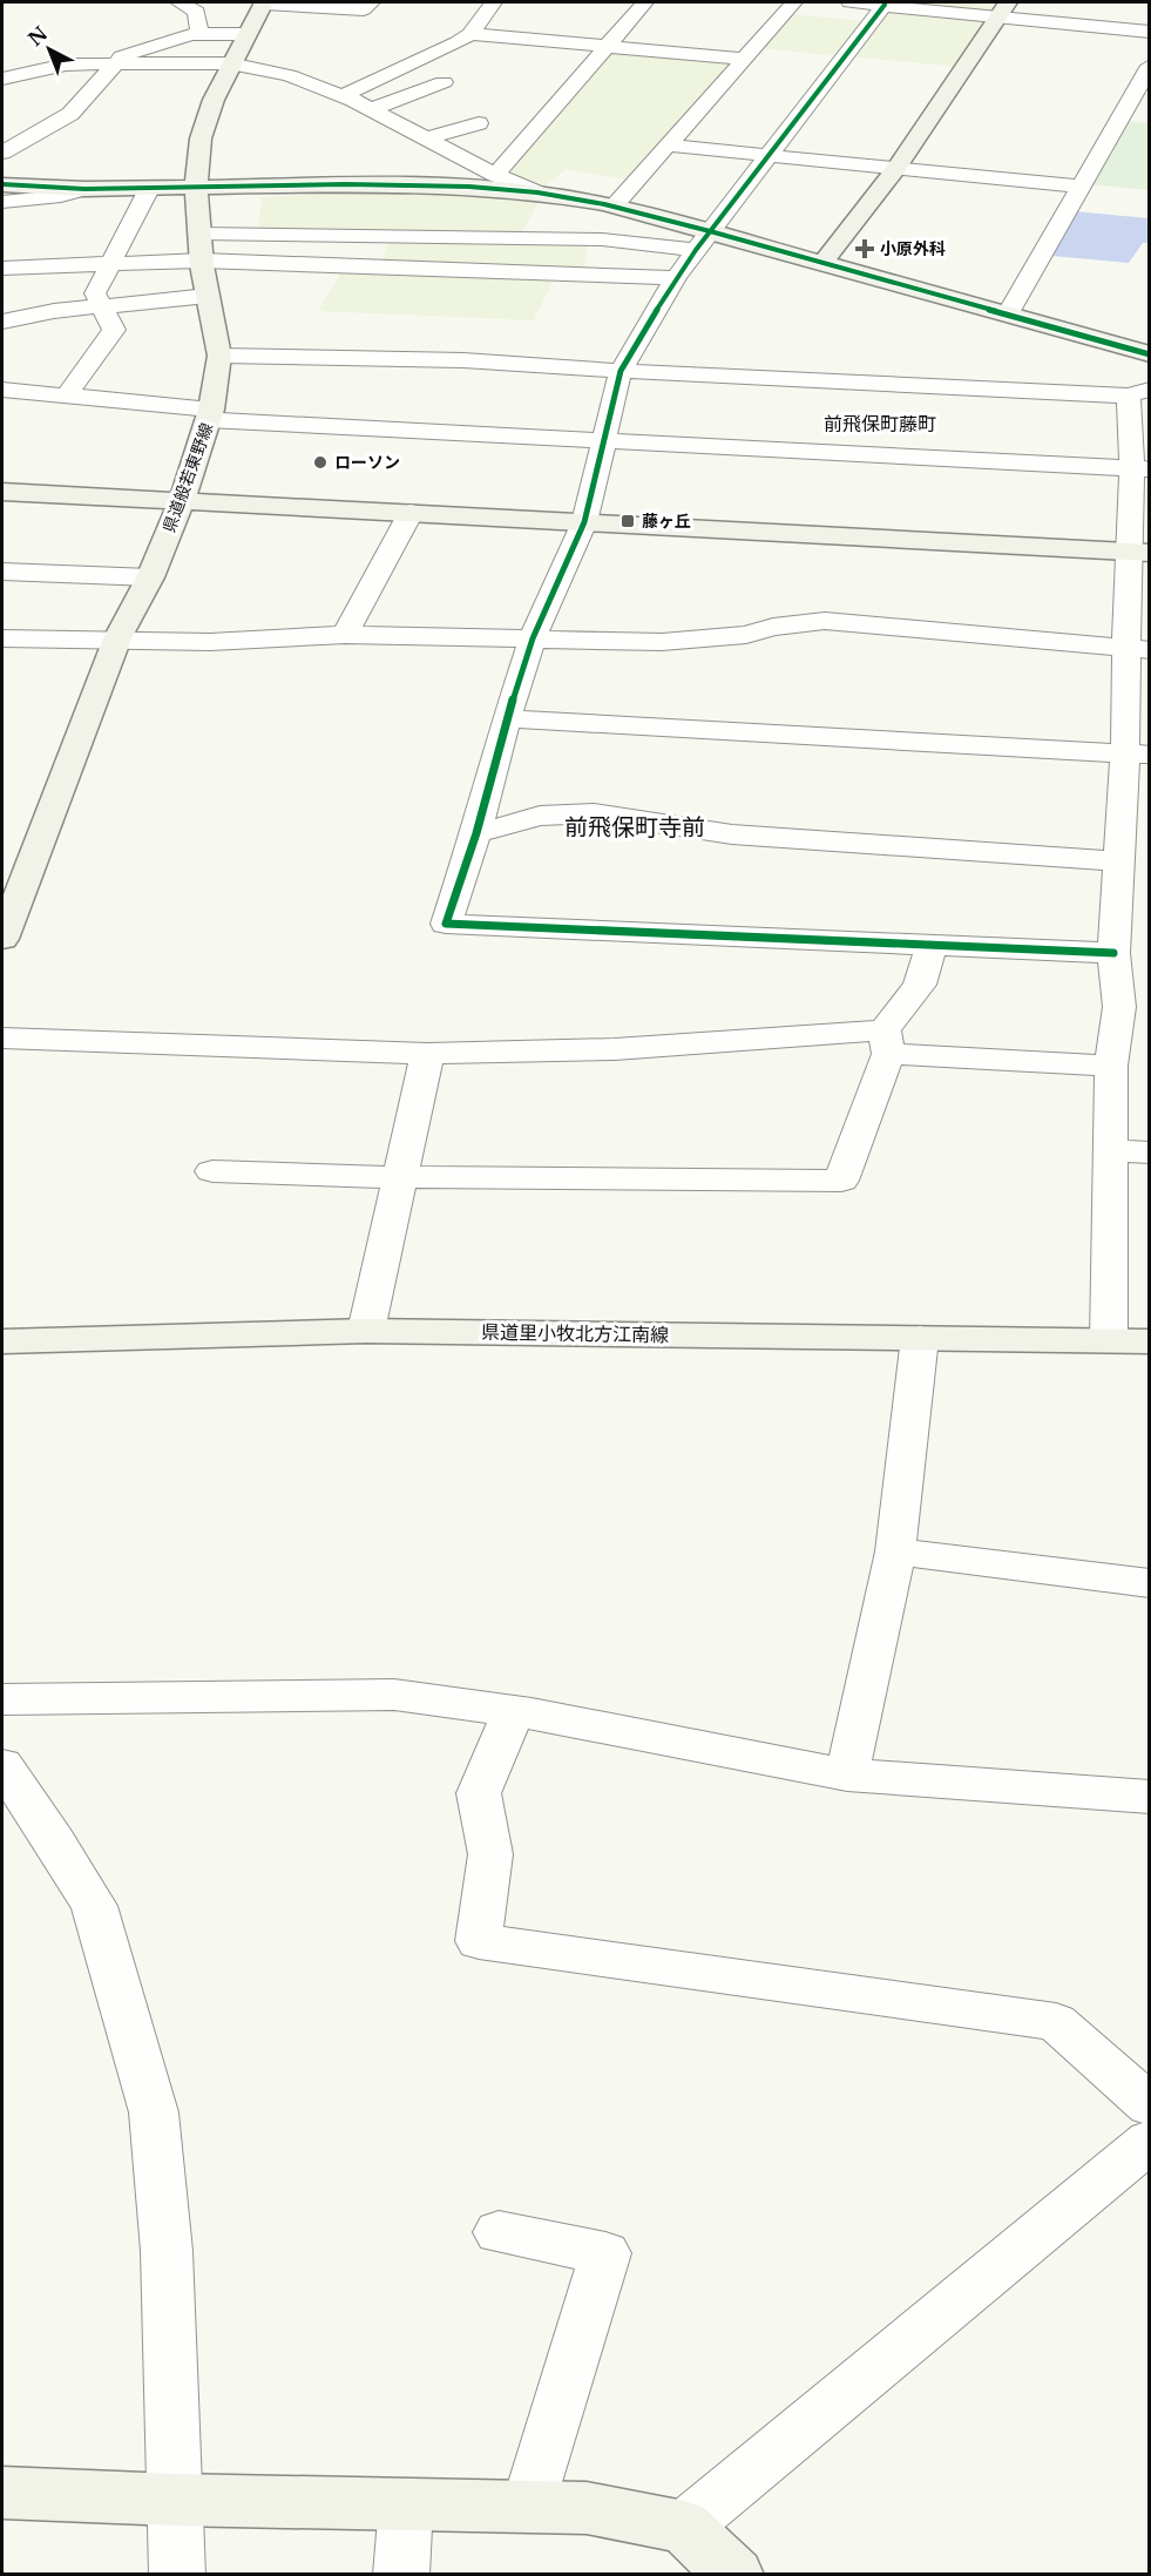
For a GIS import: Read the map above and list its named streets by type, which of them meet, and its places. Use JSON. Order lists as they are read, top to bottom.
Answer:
{
  "streets": {
    "street": ["県道般若東野線", "県道里小牧北方江南線"]
  },
  "districts": ["前飛保町藤町", "前飛保町寺前"],
  "places": {
    "health": ["小原外科"],
    "other": ["ローソン"],
    "transit": ["藤ヶ丘"]
  },
  "north": "top left"
}
